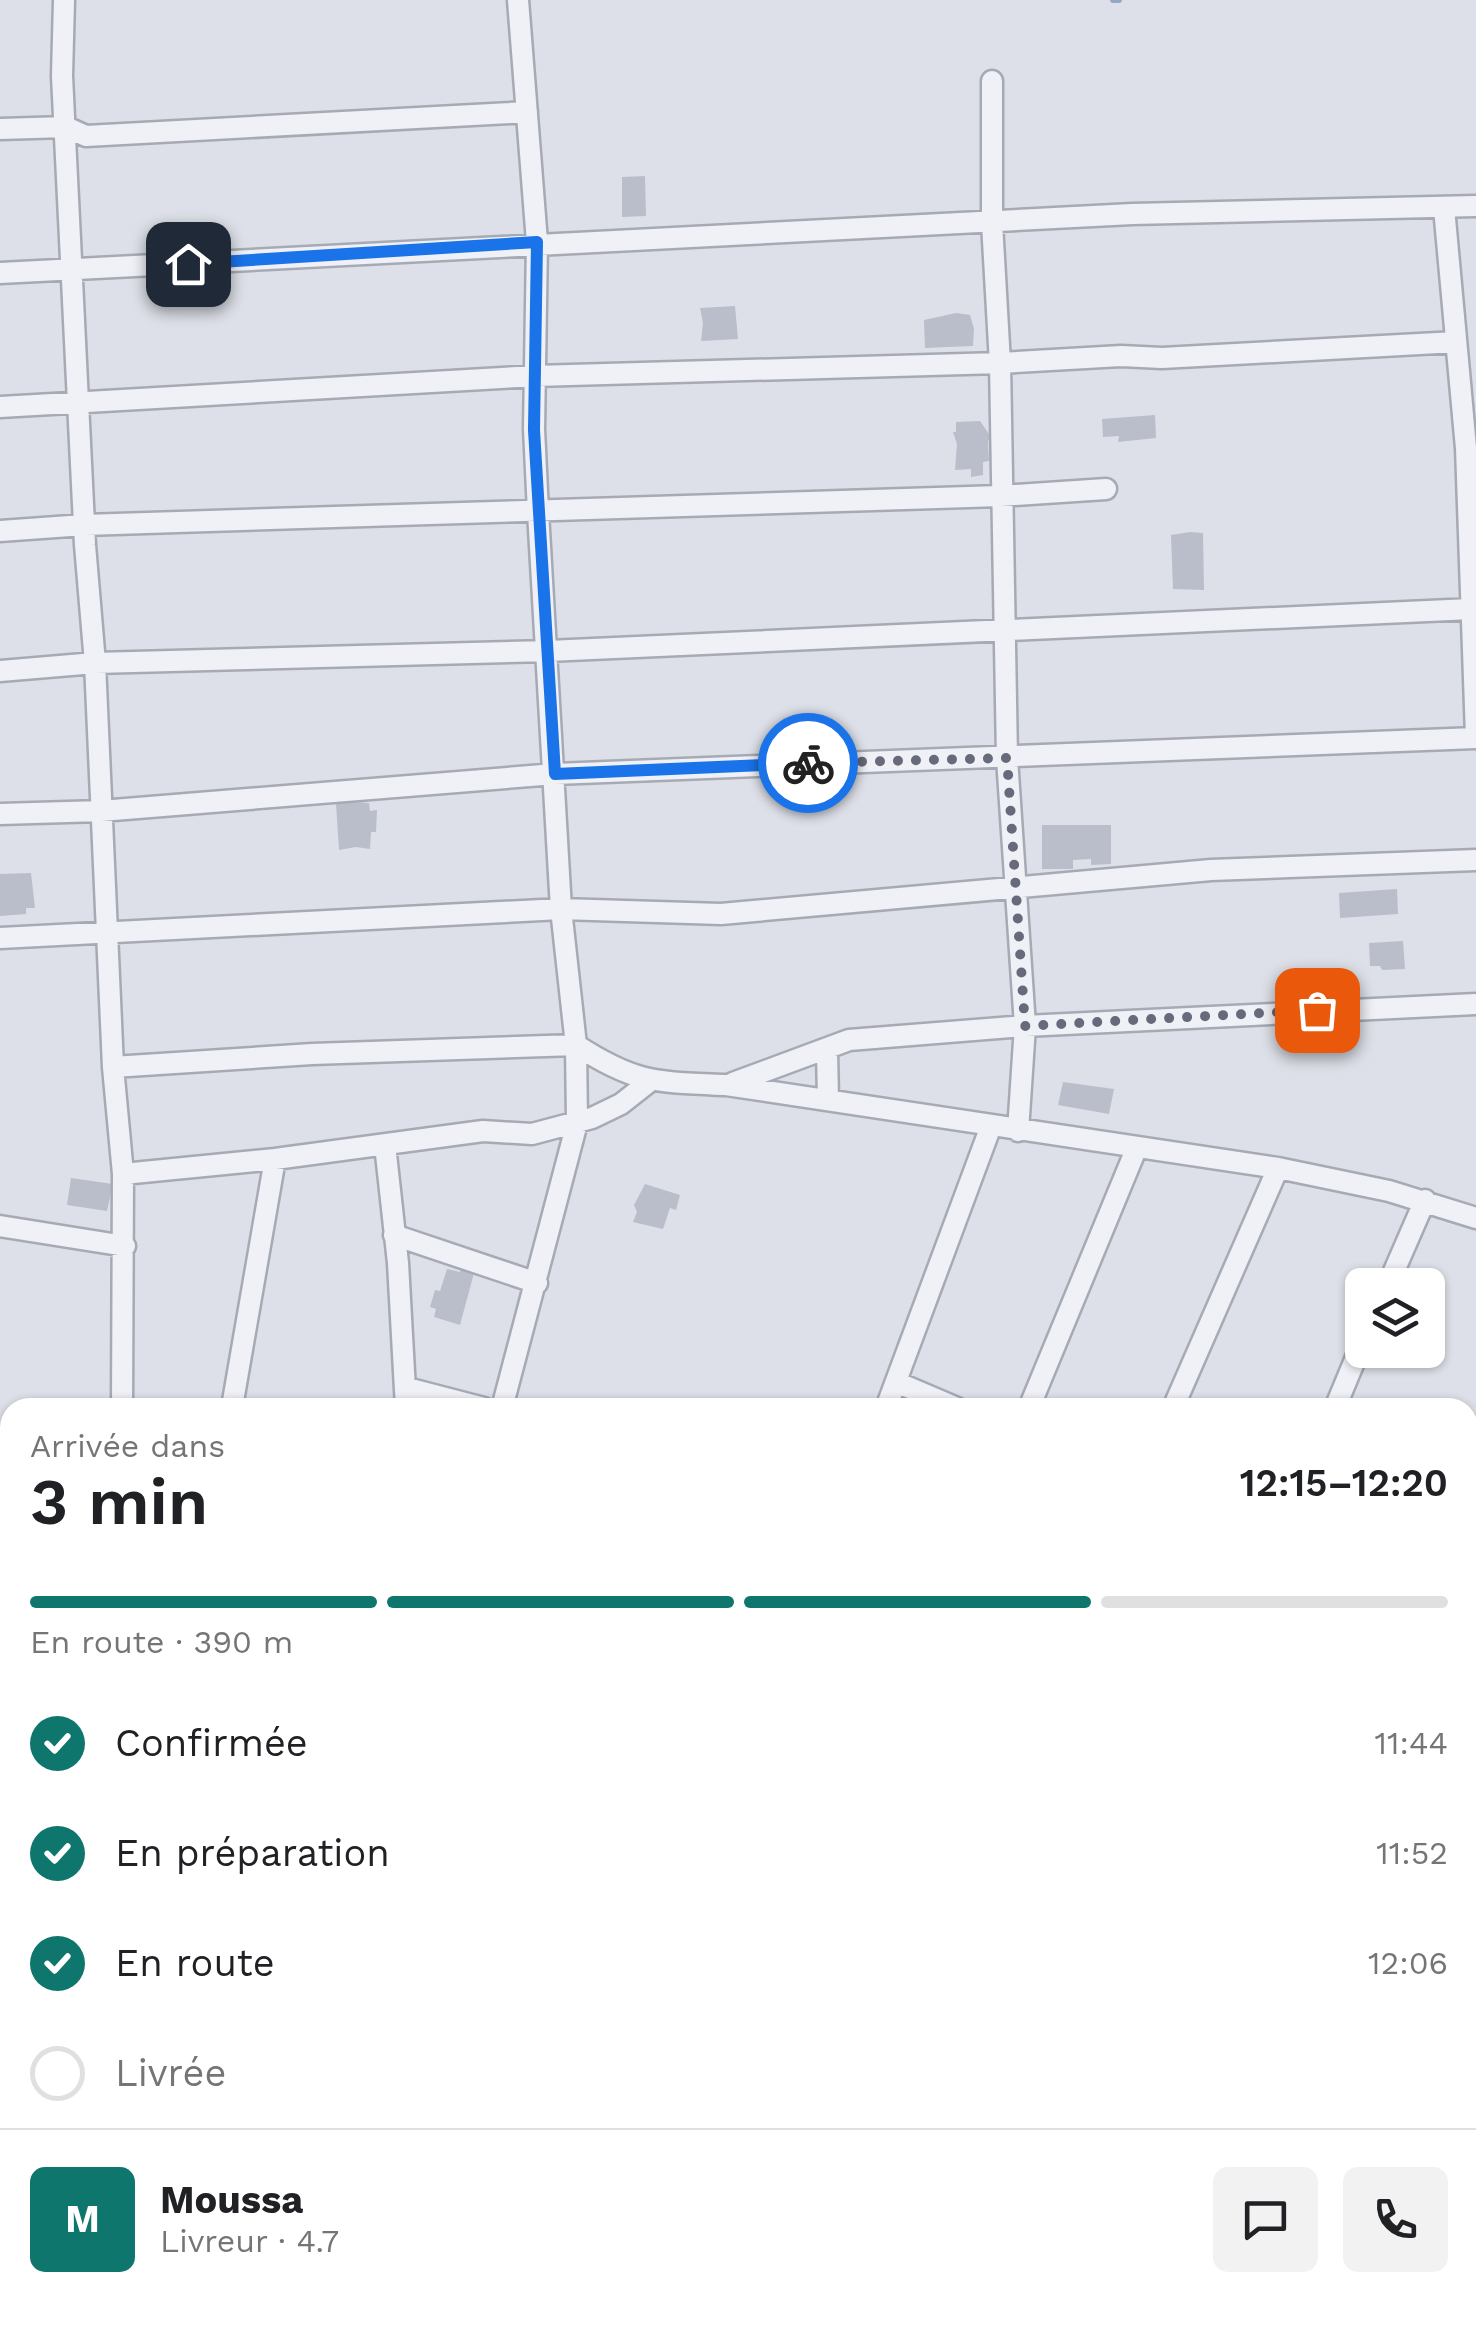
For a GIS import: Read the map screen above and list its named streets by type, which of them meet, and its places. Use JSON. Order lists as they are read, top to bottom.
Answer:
{
  "page": {
    "heading": ["3 min", "Arrivée dans", "12:15–12:20"],
    "panel": ["Moussa", "Livreur · 4.7"],
    "bar": "En route · 390 m",
    "list": [
      ["Confirmée", "11:44"],
      ["En préparation", "11:52"],
      ["En route", "12:06"],
      "Livrée"
    ],
    "round": "M"
  }
}
